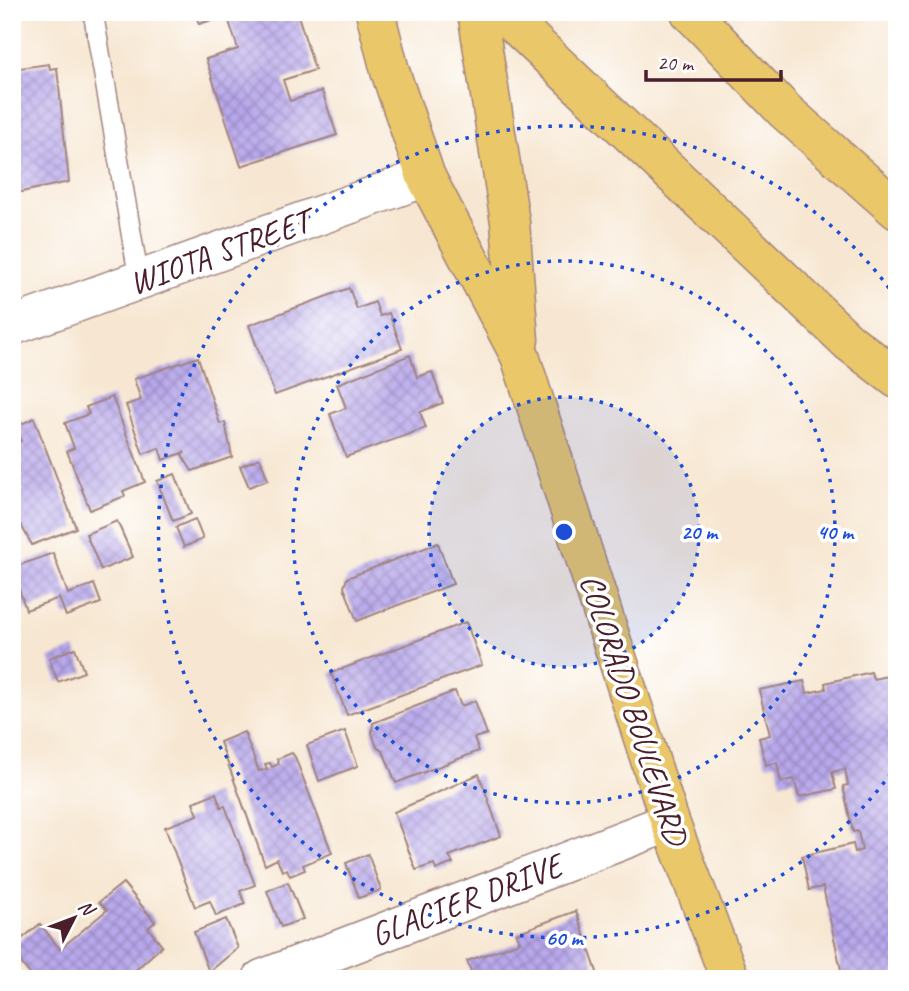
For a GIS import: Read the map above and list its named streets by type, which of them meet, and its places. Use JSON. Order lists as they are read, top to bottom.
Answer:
{
  "streets": {
    "main road": ["COLORADO BOULEVARD"],
    "street": ["WIOTA STREET", "GLACIER DRIVE"]
  },
  "crossings": [
    ["WIOTA STREET", "COLORADO BOULEVARD"],
    ["COLORADO BOULEVARD", "GLACIER DRIVE"]
  ],
  "scale_bar": "20 m",
  "north": "top right",
  "rings": ["20 m", "40 m", "60 m"]
}
